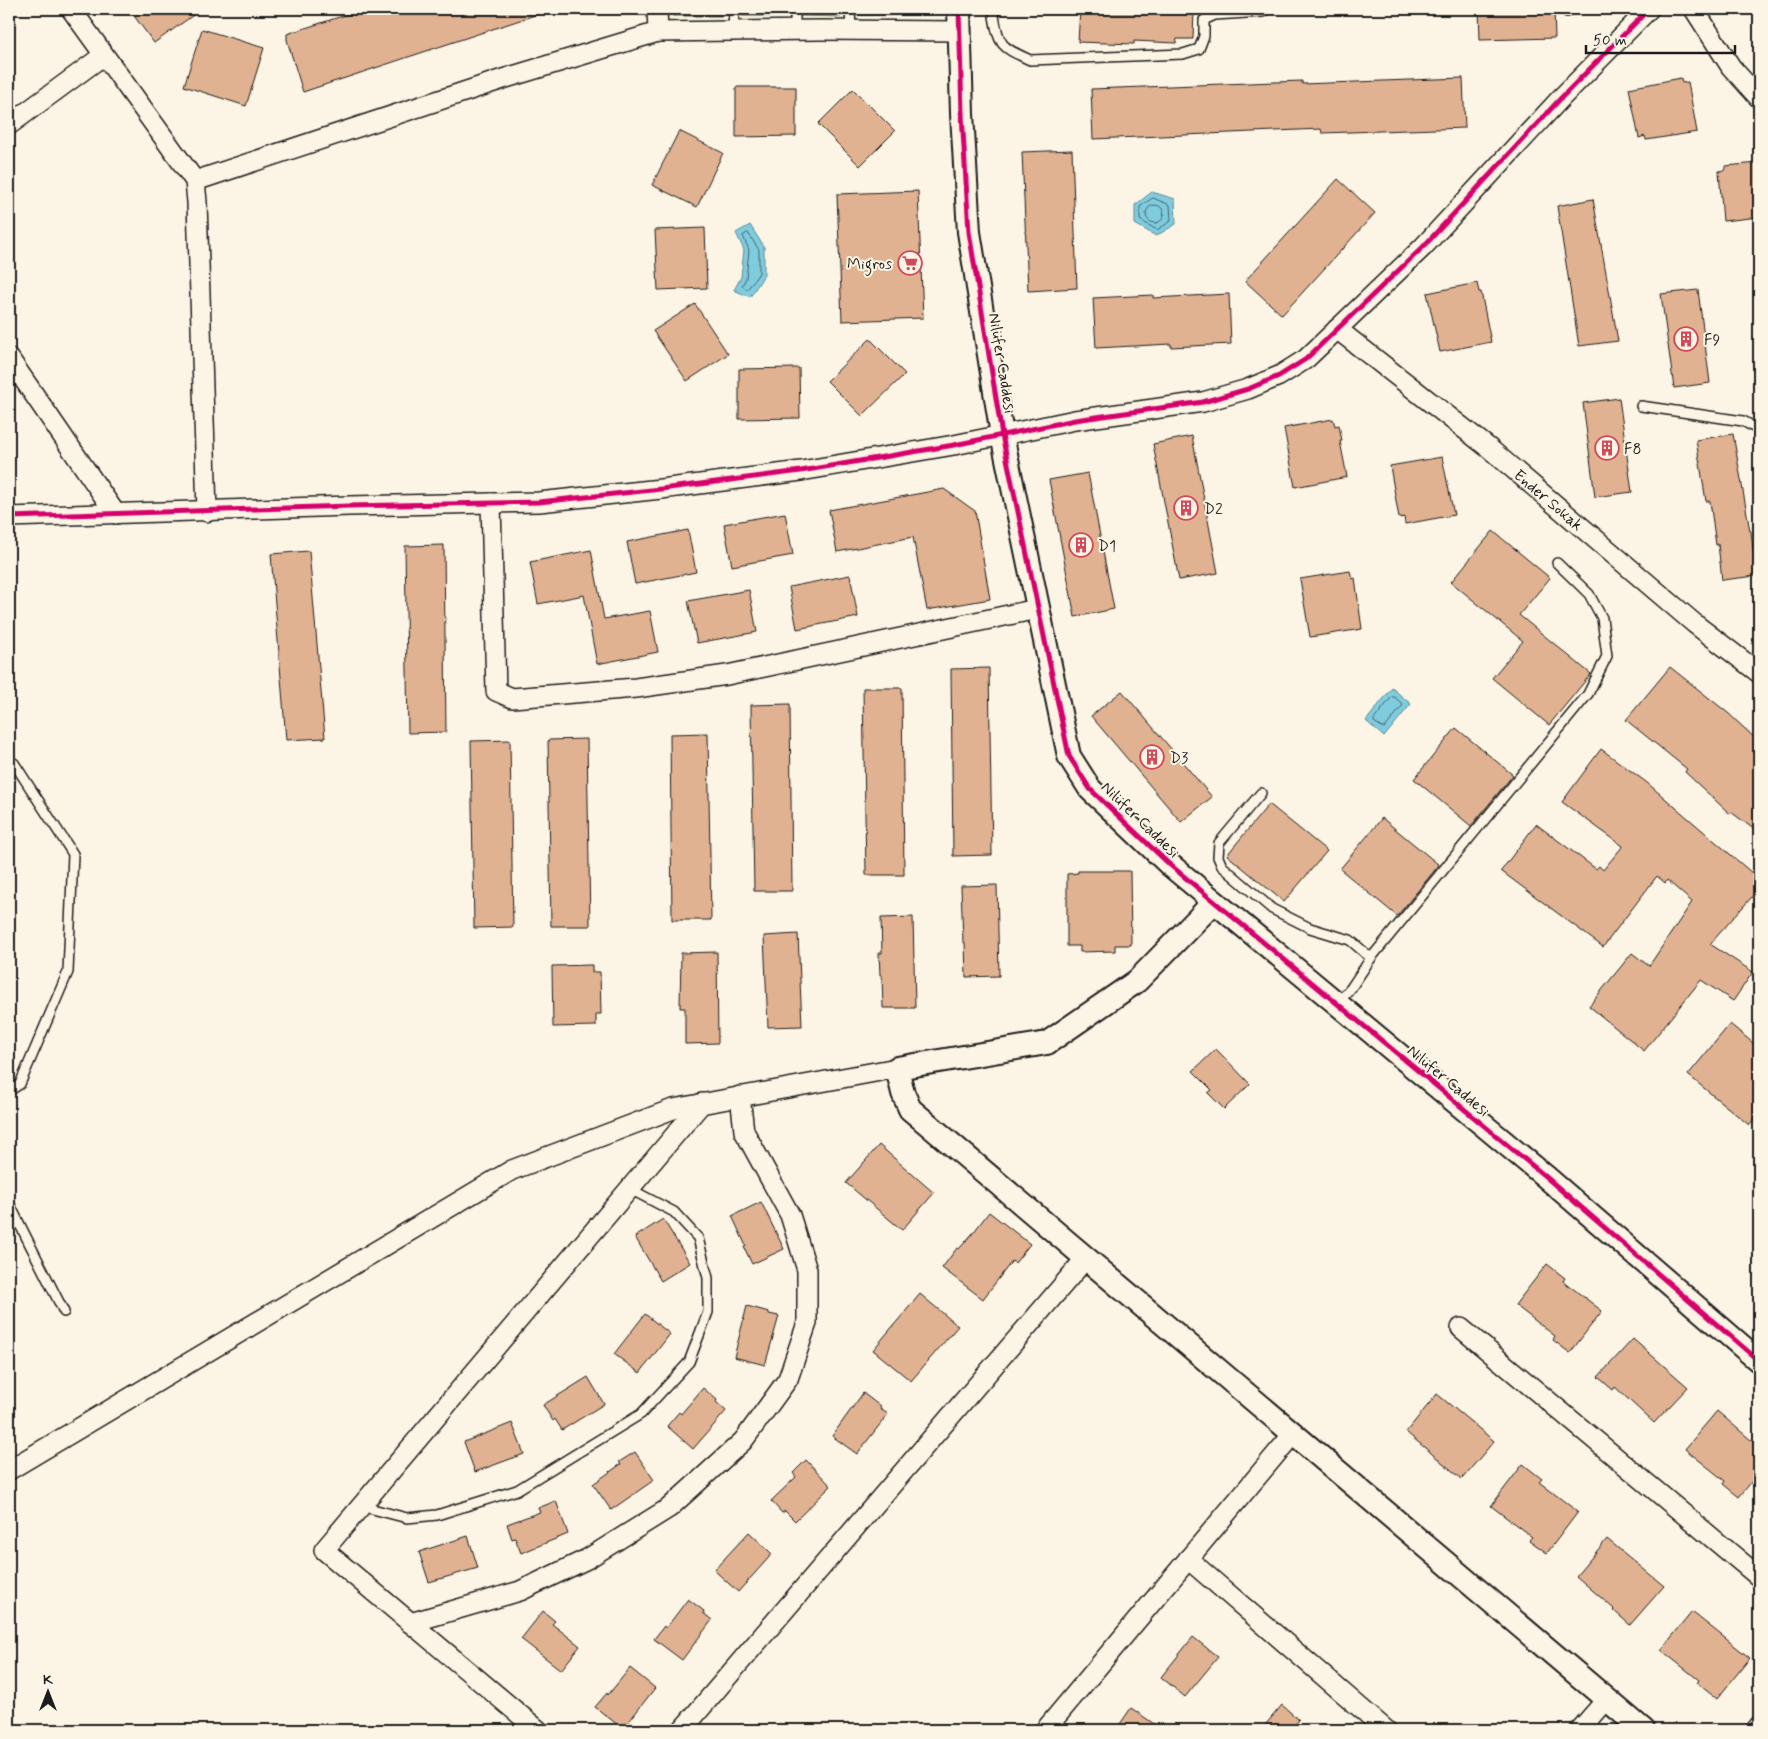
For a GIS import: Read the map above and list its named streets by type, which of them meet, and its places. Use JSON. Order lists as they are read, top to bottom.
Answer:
{
  "streets": {
    "street": ["Nilüfer Caddesi", "Ender Sokak"]
  },
  "places": {
    "supermarket": ["Migros"],
    "building": [
      "F9",
      "F8",
      "D2",
      "D1",
      "D3"
    ]
  },
  "scale_bar": "50 m",
  "north": "top"
}
